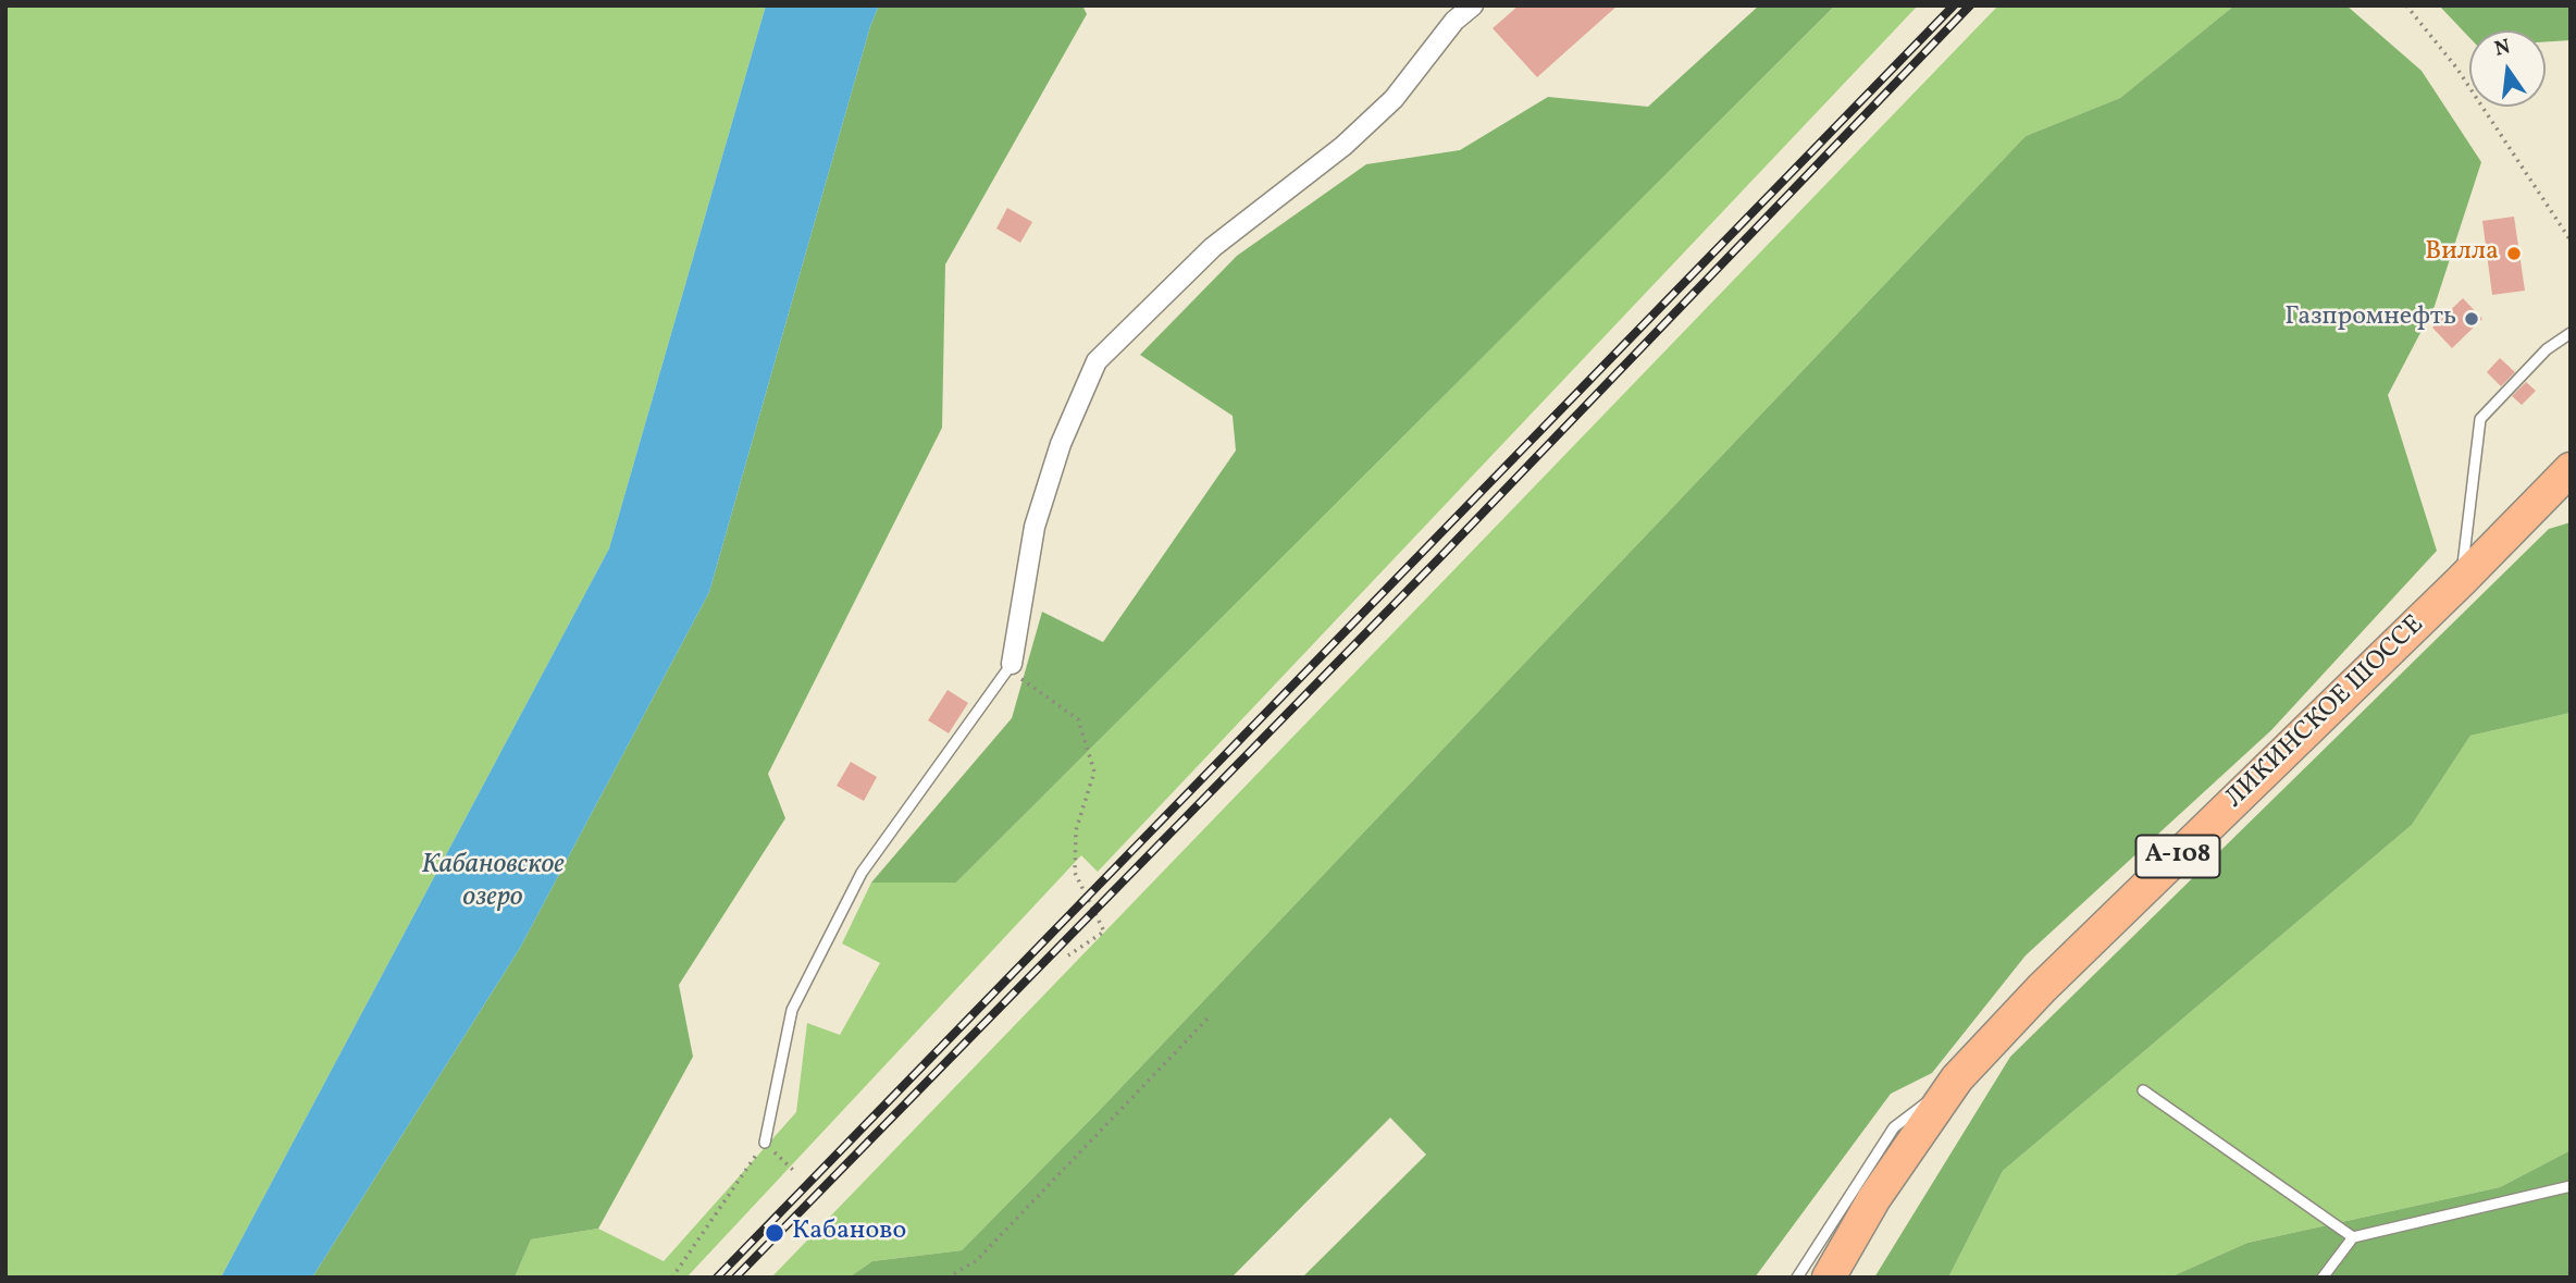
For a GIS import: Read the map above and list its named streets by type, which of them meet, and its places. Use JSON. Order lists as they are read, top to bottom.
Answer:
{
  "streets": {
    "highway": ["ЛИКИНСКОЕ ШОССЕ", "А-108"]
  },
  "water": ["Кабановское озеро"],
  "places": ["Вилла", "Газпромнефть", "Кабаново"],
  "north": "top"
}
